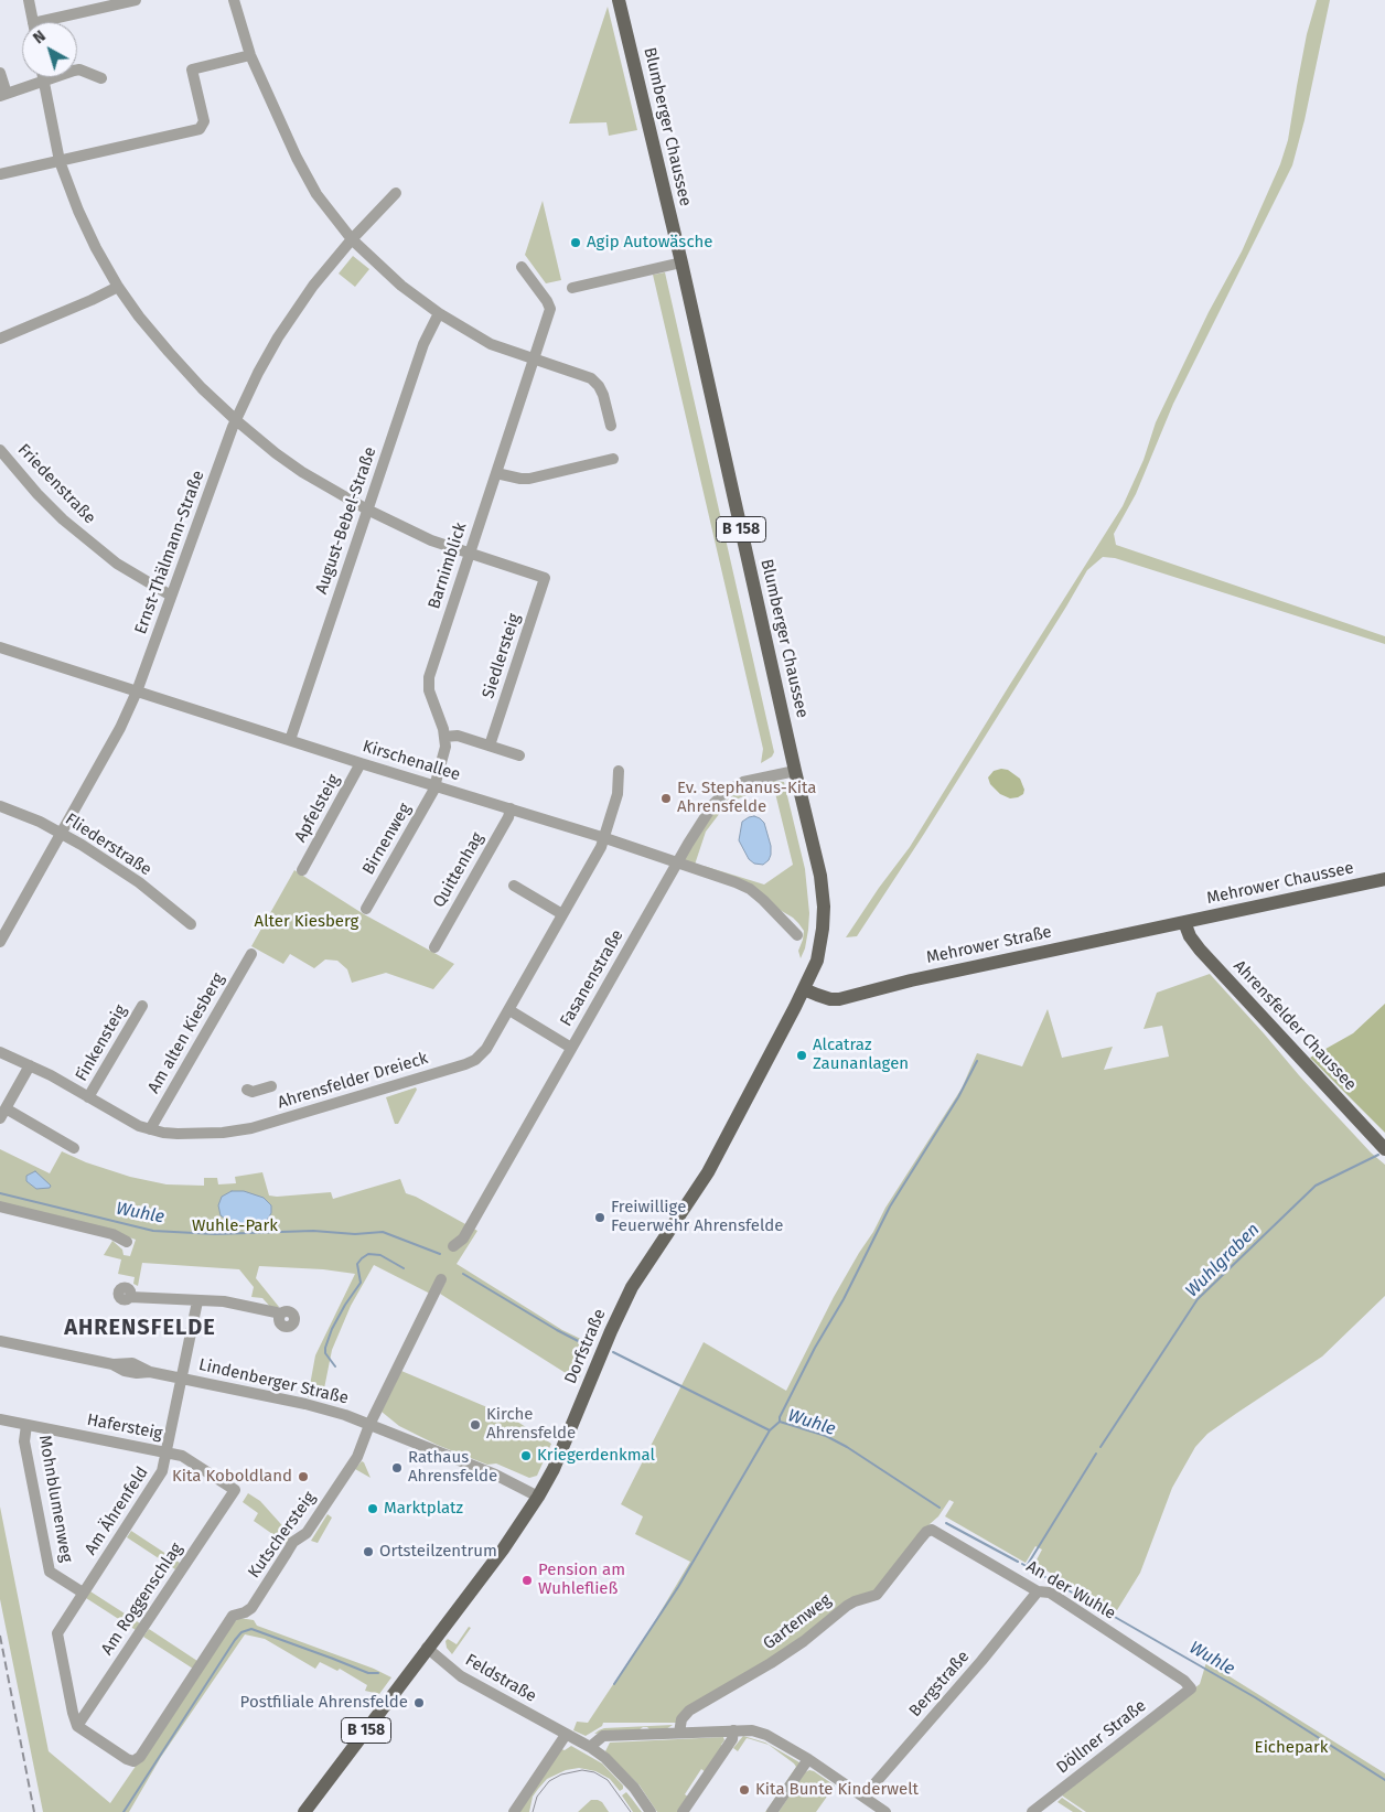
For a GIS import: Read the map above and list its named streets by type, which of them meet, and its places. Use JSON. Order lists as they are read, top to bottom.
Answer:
{
  "streets": {
    "main road": [
      "Blumberger Chaussee",
      "B 158",
      "Mehrower Chaussee",
      "Mehrower Straße",
      "Ahrensfelder Chaussee",
      "Dorfstraße"
    ],
    "street": [
      "Friedenstraße",
      "August-Bebel-Straße",
      "Ernst-Thälmann-Straße",
      "Barnimblick",
      "Siedlersteig",
      "Kirschenallee",
      "Apfelsteig",
      "Birnenweg",
      "Fliederstraße",
      "Quittenhag",
      "Fasanenstraße",
      "Am alten Kiesberg",
      "Finkensteig",
      "Ahrensfelder Dreieck",
      "Lindenberger Straße",
      "Hafersteig",
      "Mohnblumenweg",
      "Am Ährenfeld",
      "Kutschersteig",
      "An der Wuhle",
      "Am Roggenschlag",
      "Gartenweg",
      "Feldstraße",
      "Bergstraße",
      "Döllner Straße"
    ]
  },
  "crossings": [
    ["Blumberger Chaussee", "Mehrower Straße"],
    ["Blumberger Chaussee", "Fasanenstraße"],
    ["Blumberger Chaussee", "Dorfstraße"],
    ["Friedenstraße", "Ernst-Thälmann-Straße"],
    ["August-Bebel-Straße", "Kirschenallee"],
    ["Ernst-Thälmann-Straße", "Kirschenallee"],
    ["Ernst-Thälmann-Straße", "Fliederstraße"],
    ["Barnimblick", "Siedlersteig"],
    ["Barnimblick", "Kirschenallee"],
    ["Barnimblick", "Birnenweg"],
    ["Kirschenallee", "Apfelsteig"],
    ["Kirschenallee", "Birnenweg"],
    ["Kirschenallee", "Quittenhag"],
    ["Kirschenallee", "Fasanenstraße"],
    ["Kirschenallee", "Ahrensfelder Dreieck"],
    ["Mehrower Chaussee", "Mehrower Straße"],
    ["Mehrower Chaussee", "Ahrensfelder Chaussee"],
    ["Mehrower Straße", "Ahrensfelder Chaussee"],
    ["Mehrower Straße", "Dorfstraße"],
    ["Am alten Kiesberg", "Ahrensfelder Dreieck"],
    ["Finkensteig", "Ahrensfelder Dreieck"],
    ["Dorfstraße", "Lindenberger Straße"],
    ["Dorfstraße", "Feldstraße"],
    ["Lindenberger Straße", "Am Ährenfeld"],
    ["Lindenberger Straße", "Kutschersteig"],
    ["Hafersteig", "Mohnblumenweg"],
    ["Hafersteig", "Am Ährenfeld"],
    ["Hafersteig", "Am Roggenschlag"],
    ["Mohnblumenweg", "Am Ährenfeld"],
    ["Am Ährenfeld", "Kutschersteig"],
    ["Am Ährenfeld", "Am Roggenschlag"],
    ["Kutschersteig", "Am Roggenschlag"],
    ["An der Wuhle", "Gartenweg"],
    ["An der Wuhle", "Bergstraße"],
    ["An der Wuhle", "Döllner Straße"]
  ],
  "districts": ["AHRENSFELDE"],
  "water": ["Wuhle", "Wuhlgraben"],
  "parks": ["Alter Kiesberg", "Wuhle-Park", "Eichepark"],
  "places": [
    "Agip Autowäsche",
    "Ev. Stephanus-Kita Ahrensfelde",
    "Alcatraz Zaunanlagen",
    "Freiwillige Feuerwehr Ahrensfelde",
    "Kirche Ahrensfelde",
    "Kriegerdenkmal",
    "Rathaus Ahrensfelde",
    "Kita Koboldland",
    "Marktplatz",
    "Ortsteilzentrum",
    "Pension am Wuhlefließ",
    "Postfiliale Ahrensfelde",
    "Kita Bunte Kinderwelt"
  ],
  "north": "top left"
}
